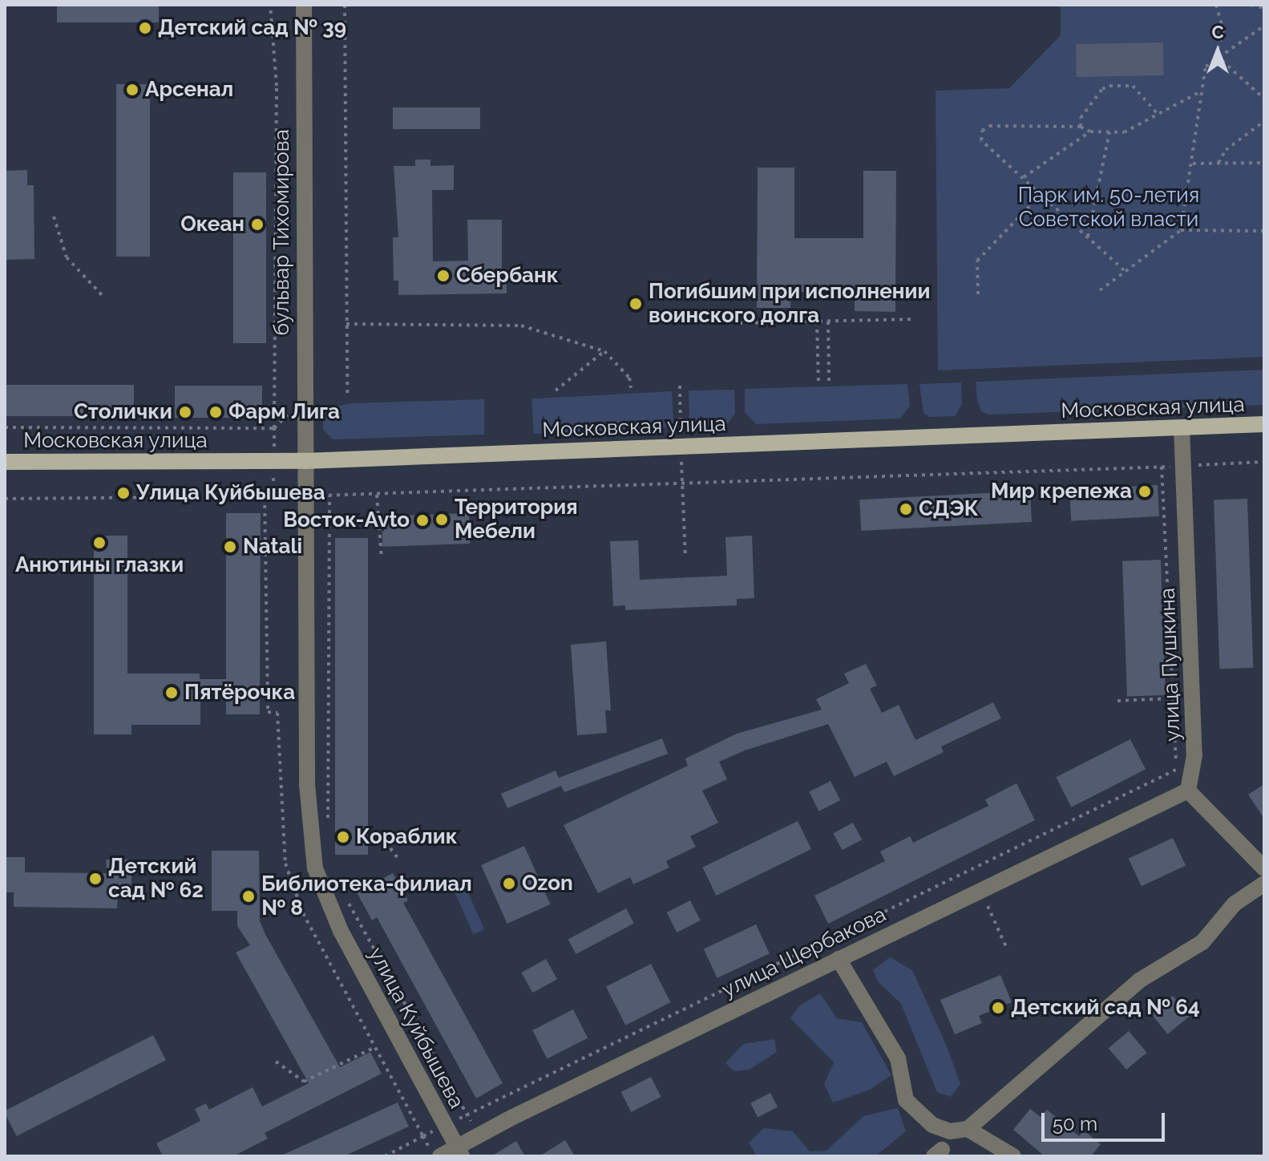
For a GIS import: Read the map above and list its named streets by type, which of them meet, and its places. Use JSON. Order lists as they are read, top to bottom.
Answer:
{
  "streets": {
    "main road": ["Московская улица"],
    "street": [
      "бульвар Тихомирова",
      "улица Пушкина",
      "улица Щербакова",
      "улица Куйбышева"
    ]
  },
  "crossings": [
    ["бульвар Тихомирова", "Московская улица"],
    ["бульвар Тихомирова", "улица Куйбышева"],
    ["Московская улица", "улица Пушкина"],
    ["Московская улица", "улица Куйбышева"],
    ["улица Пушкина", "улица Щербакова"],
    ["улица Щербакова", "улица Куйбышева"]
  ],
  "parks": ["Парк им. 50-летия Советской власти"],
  "places": [
    "Детский сад № 39",
    "Арсенал",
    "Океан",
    "Сбербанк",
    "Погибшим при исполнении воинского долга",
    "Столички",
    "Фарм Лига",
    "Мир крепежа",
    "Улица Куйбышева",
    "СДЭК",
    "Территория Мебели",
    "Восток-Avto",
    "Анютины глазки",
    "Natali",
    "Пятёрочка",
    "Кораблик",
    "Детский сад № 62",
    "Ozon",
    "Библиотека-филиал № 8",
    "Детский сад № 64"
  ],
  "scale_bar": "50 m",
  "north": "top"
}
